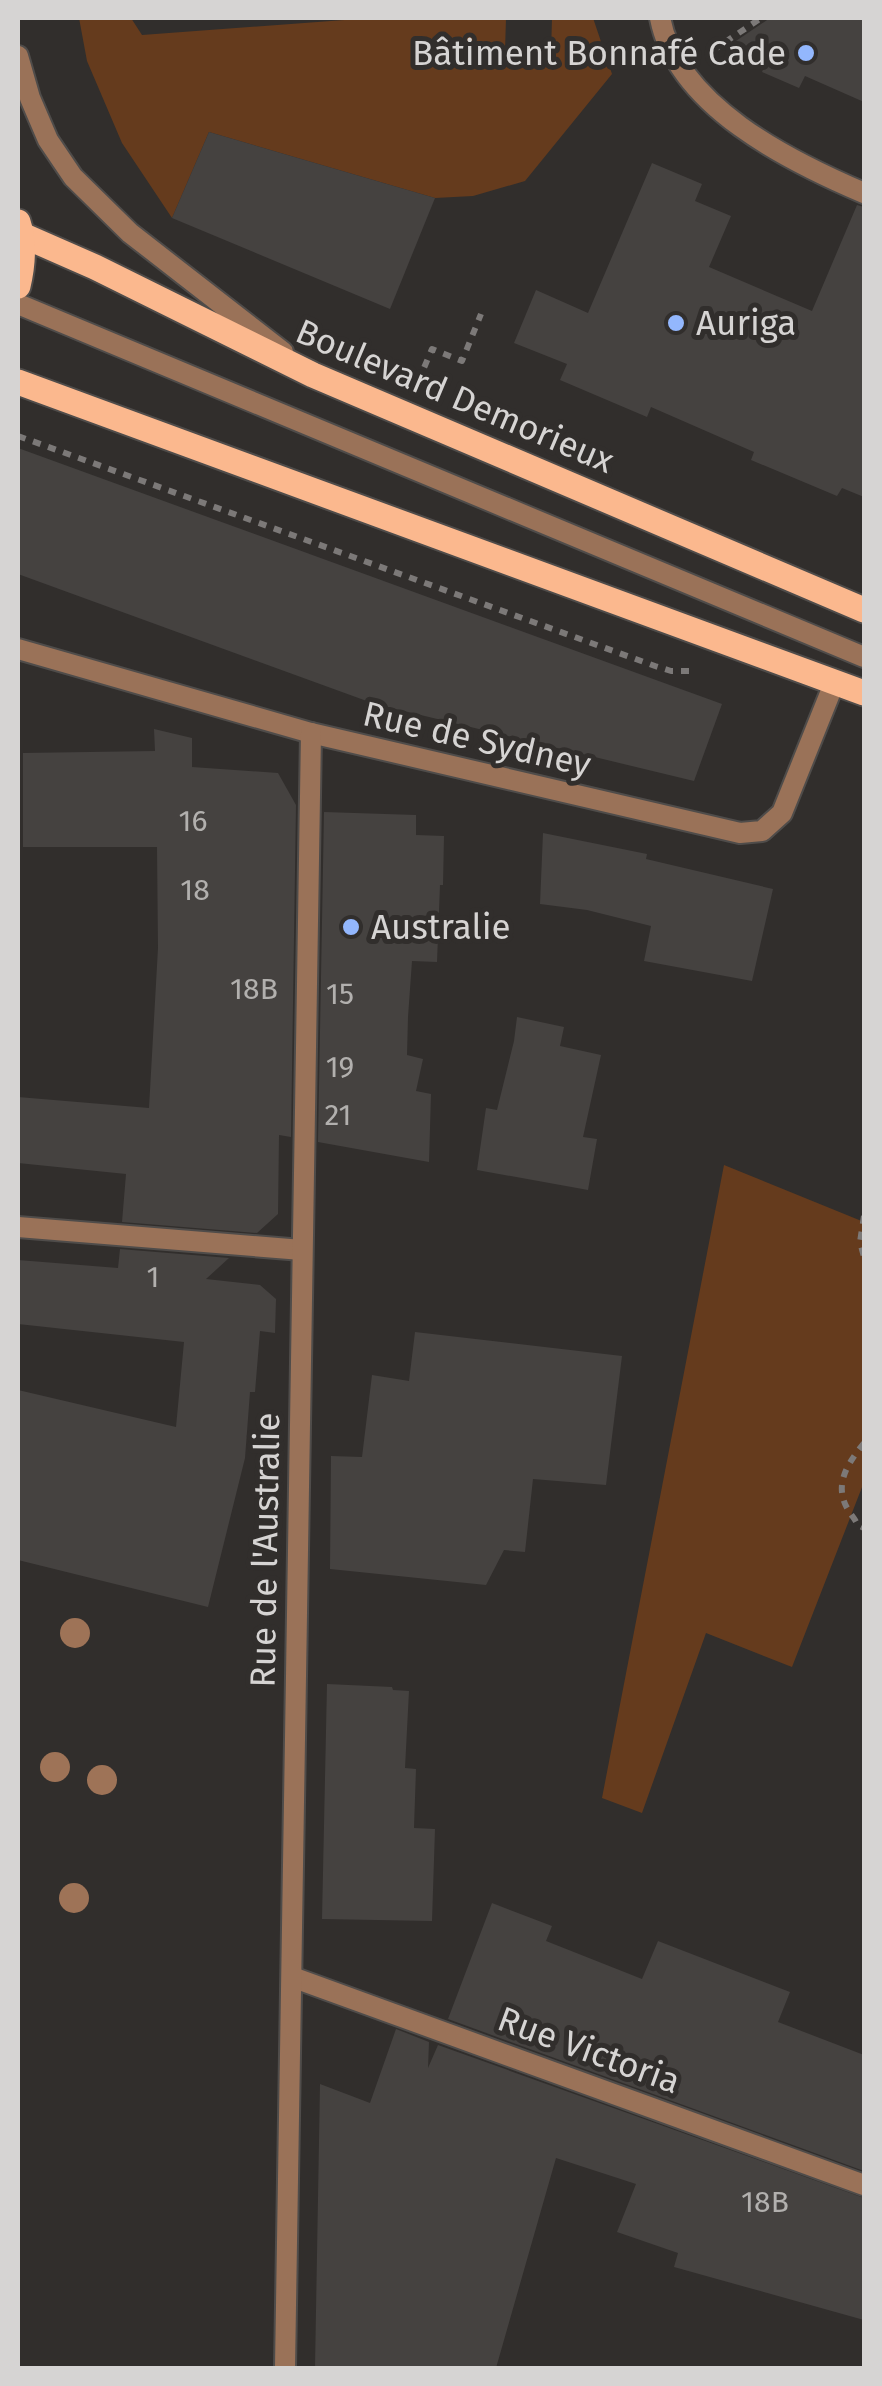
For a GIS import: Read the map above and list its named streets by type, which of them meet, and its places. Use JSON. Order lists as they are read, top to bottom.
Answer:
{
  "streets": {
    "main road": ["Boulevard Demorieux"],
    "street": ["Rue de Sydney", "Rue de l'Australie", "Rue Victoria"]
  },
  "crossings": [
    ["Rue de Sydney", "Rue de l'Australie"],
    ["Rue de l'Australie", "Rue Victoria"]
  ],
  "places": ["Bâtiment Bonnafé Cade", "Auriga", "Australie"],
  "house_numbers": [
    "16",
    "18",
    "18B",
    "15",
    "19",
    "21",
    "1",
    "18B"
  ]
}
